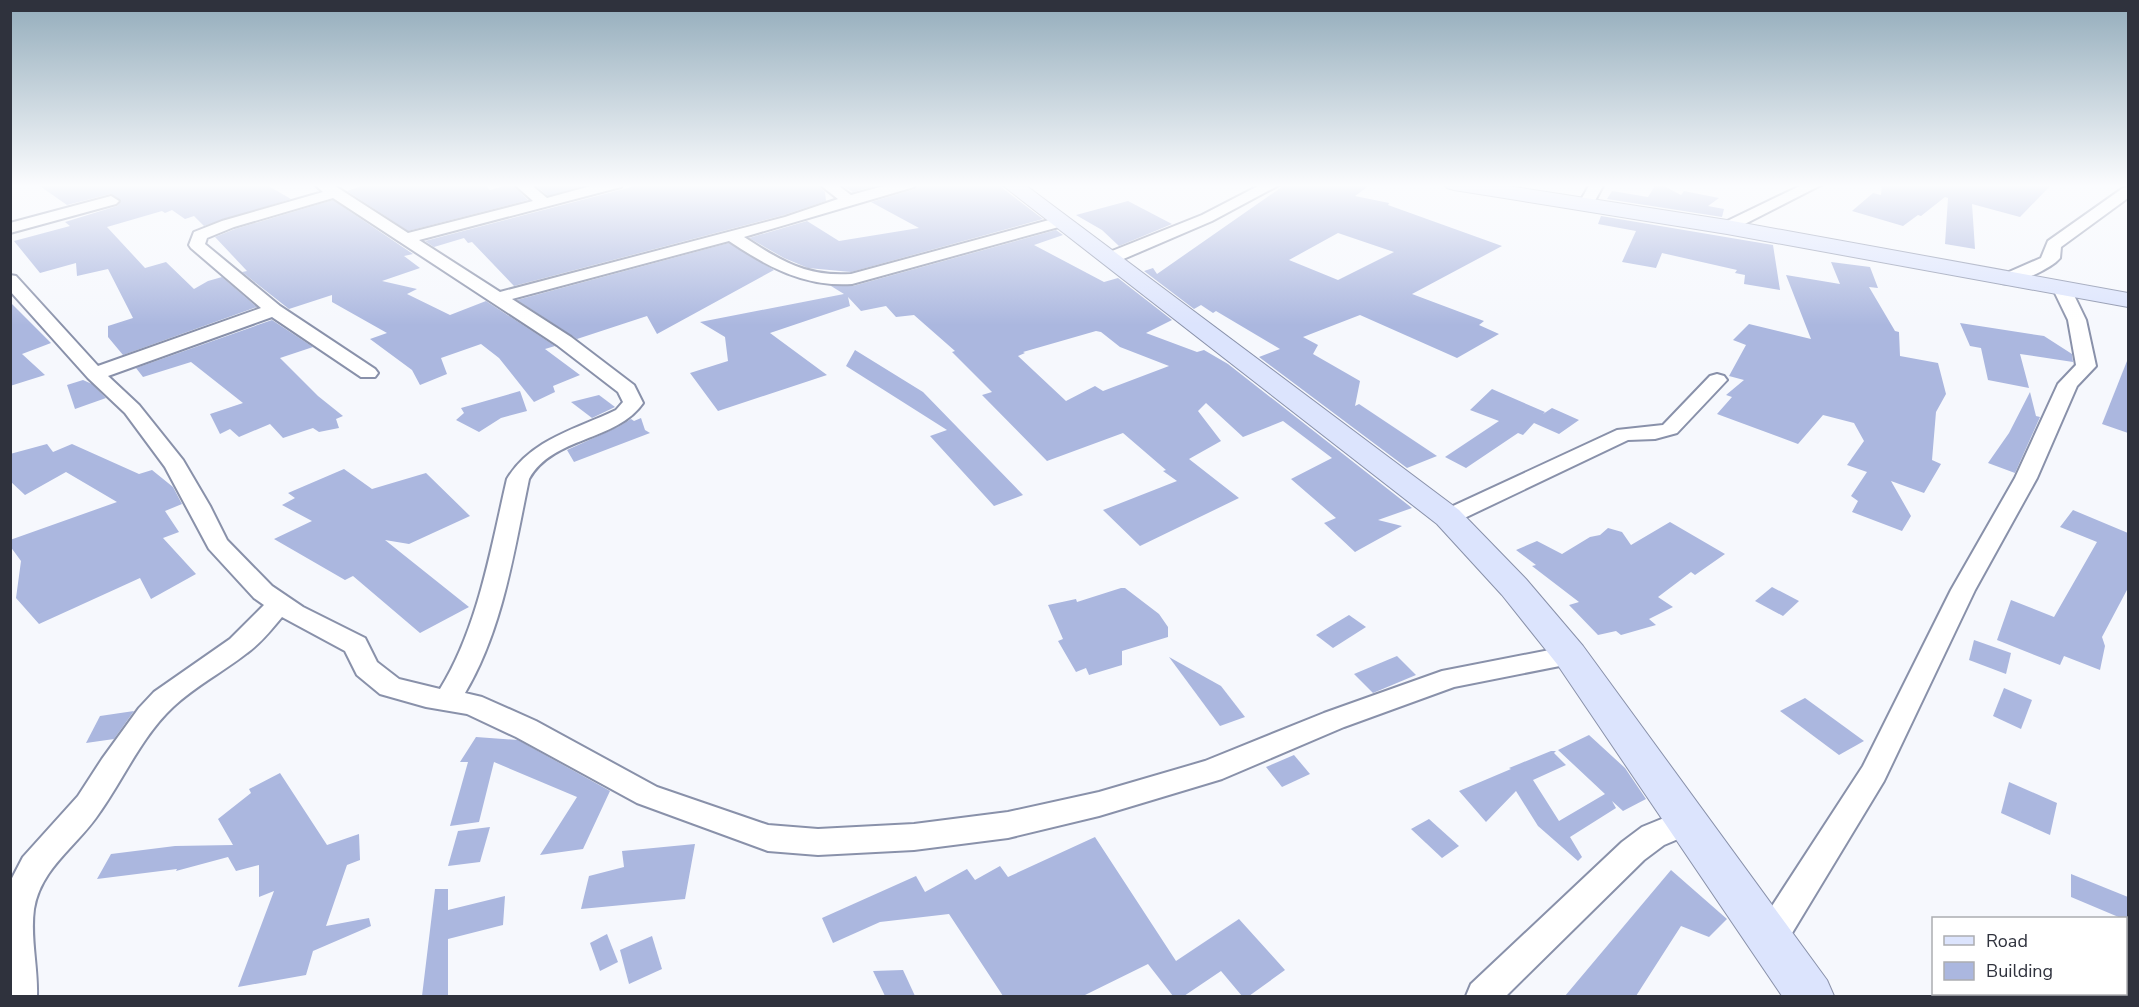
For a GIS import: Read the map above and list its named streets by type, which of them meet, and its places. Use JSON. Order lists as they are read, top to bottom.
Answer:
{
  "legend": ["Road", "Building"]
}
